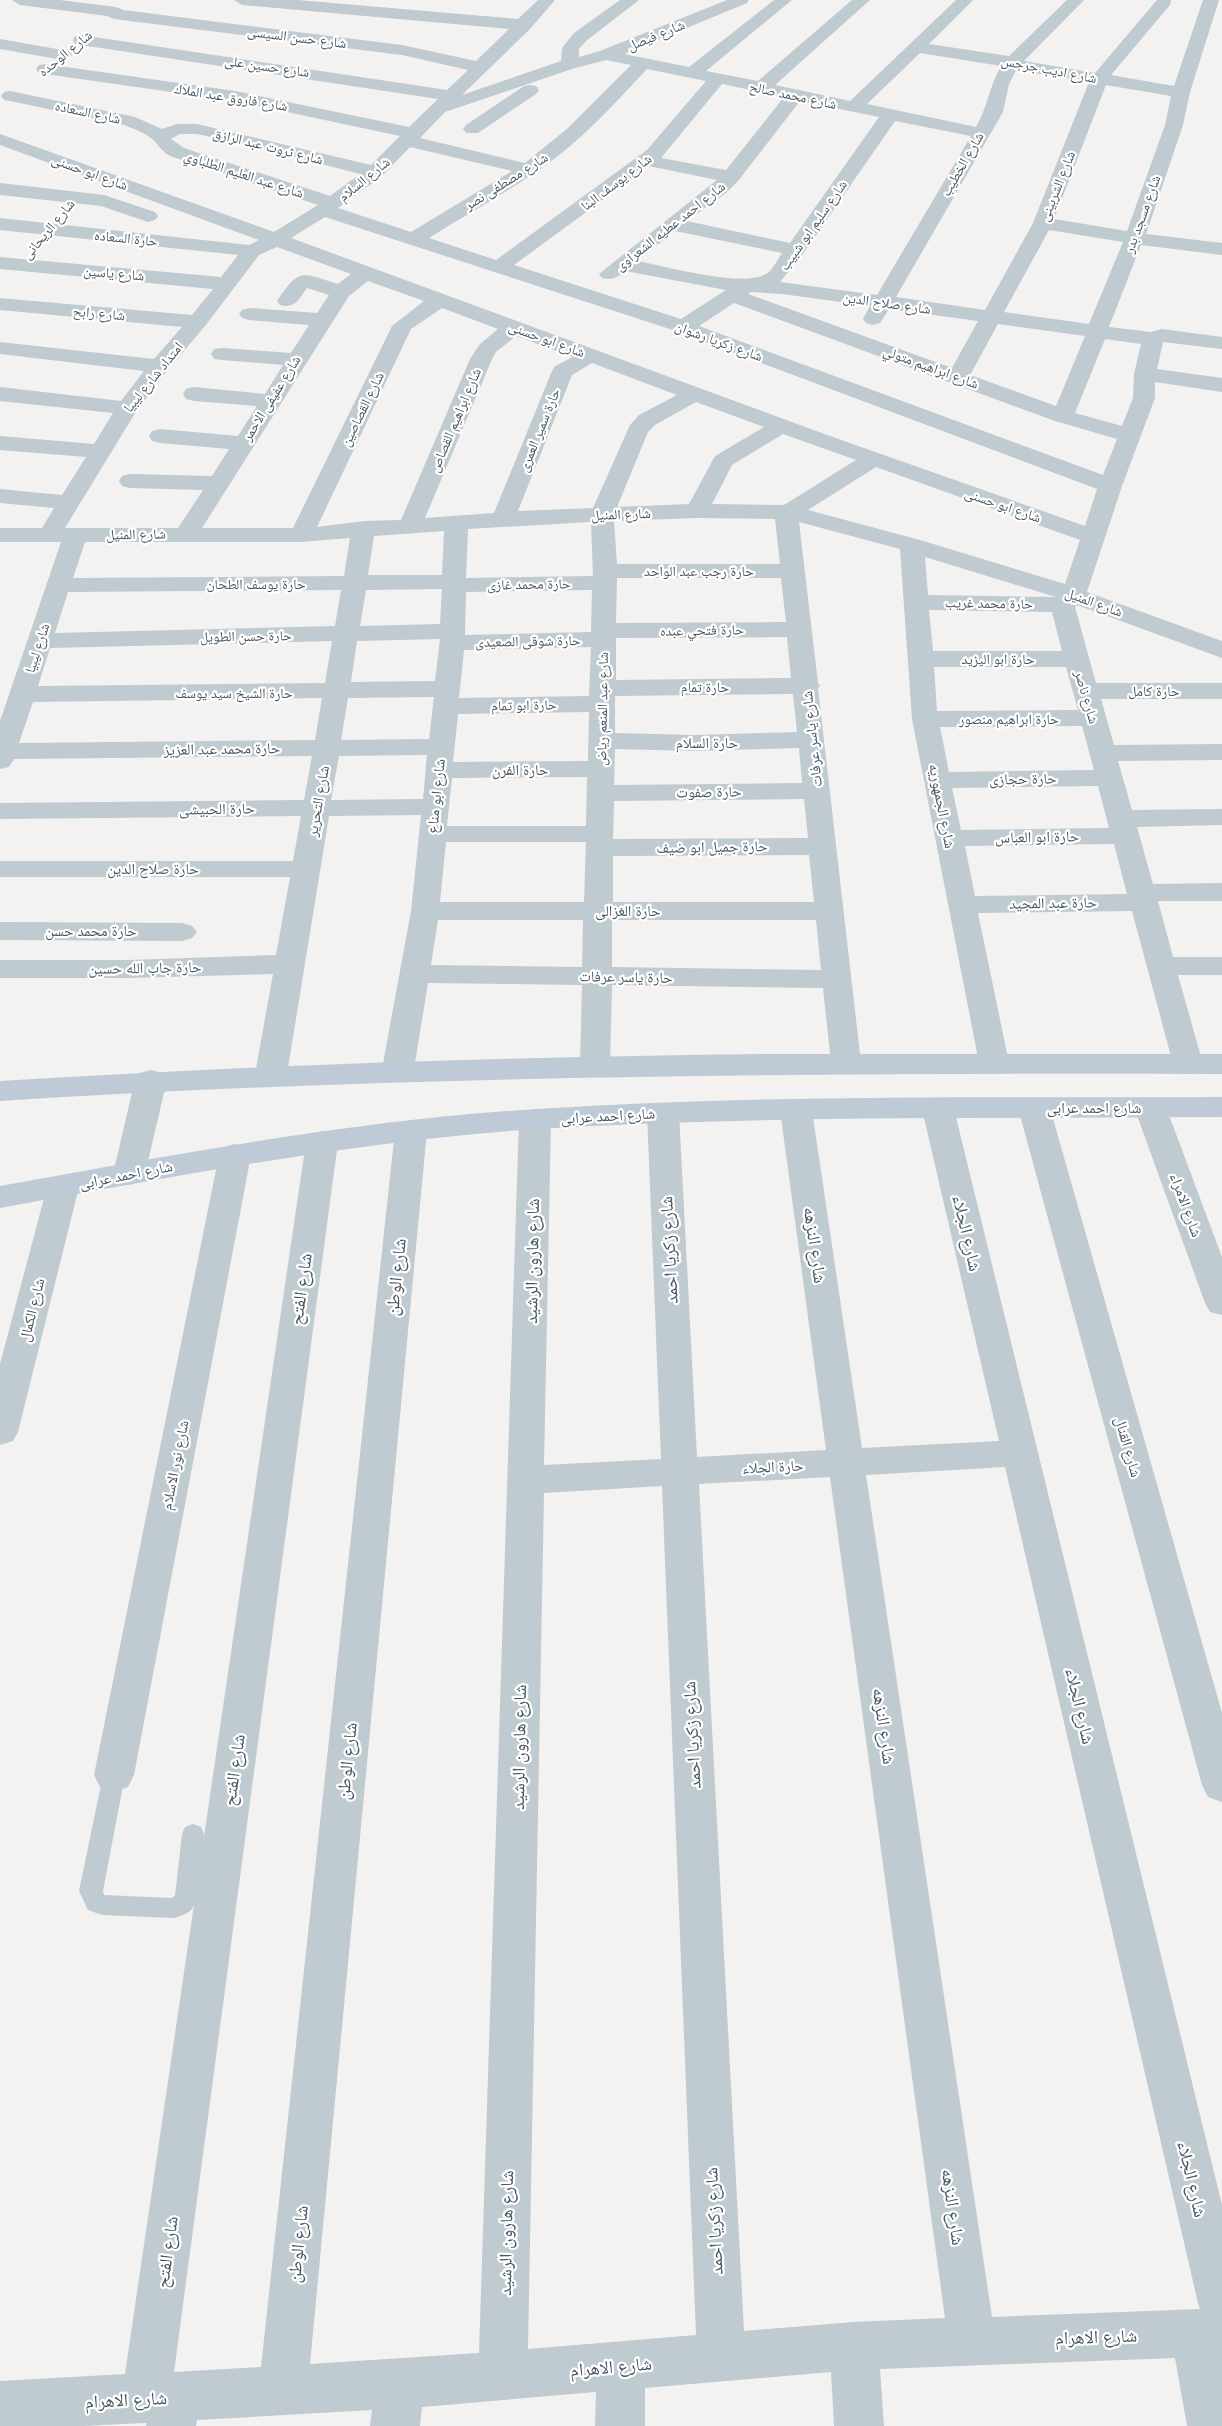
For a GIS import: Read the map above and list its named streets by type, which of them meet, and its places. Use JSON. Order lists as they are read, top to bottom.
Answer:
{
  "streets": {
    "street": [
      "شارع فيصل",
      "شارع حسن السيسى",
      "شارع الوحده",
      "شارع حسين على",
      "شارع اديب جرجس",
      "شارع محمد صالح",
      "شارع فاروق عبد الملاك",
      "شارع السعاده",
      "شارع ثروت عبد الرازق",
      "شارع الخطيب",
      "شارع ابو حسنى",
      "شارع عبد العليم الطلباوي",
      "شارع السلام",
      "شارع مصطفى نصر",
      "شارع يوسف البنا",
      "شارع الشربينى",
      "شارع مسجد بدر",
      "شارع سليم ابو شبيب",
      "شارع احمد عطيه الشعراوى",
      "شارع الريحانى",
      "حارة السعاده",
      "شارع ياسين",
      "شارع صلاح الدين",
      "شارع رابح",
      "شارع زكريا رشوان",
      "شارع ابراهيم متولي",
      "امتداد شارع ليبيا",
      "شارع عفيفى الاحمر",
      "شارع القصاصين",
      "شارع ابراهيم القصاص",
      "حارة سمير العمرى",
      "شارع المنيل",
      "حارة رجب عبد الواحد",
      "حارة يوسف الطحان",
      "حارة محمد غازى",
      "حارة محمد غريب",
      "حارة فتحي عبده",
      "حارة حسن الطويل",
      "حارة شوقى الصعيدى",
      "شارع ليبيا",
      "حارة ابو اليزيد",
      "حارة تمام",
      "حارة كامل",
      "حارة الشيخ سيد يوسف",
      "شارع ناصر",
      "حارة ابو تمام",
      "شارع عبد المنعم رياض",
      "حارة ابراهيم منصور",
      "شارع ياسر عرفات",
      "حارة السلام",
      "حارة محمد عبد العزيز",
      "حارة الفرن",
      "حارة حجازى",
      "حارة صفوت",
      "شارع ابو مناع",
      "شارع التحرير",
      "شارع الجمهوريه",
      "حارة الحبيشى",
      "حارة ابو العباس",
      "حارة جميل ابو ضيف",
      "حارة صلاح الدين",
      "حارة عبد المجيد",
      "حارة الغزالى",
      "حارة محمد حسن",
      "حارة جاب الله حسين",
      "حارة ياسر عرفات",
      "شارع احمد عرابى",
      "شارع الامراء",
      "شارع الجلاء",
      "شارع النزهه",
      "شارع زكريا احمد",
      "شارع هارون الرشيد",
      "شارع الوطن",
      "شارع الفتح",
      "شارع الكمال",
      "شارع القنال",
      "شارع نور الاسلام",
      "حارة الجلاء",
      "شارع الاهرام"
    ]
  },
  "crossings": [
    ["شارع فيصل", "شارع محمد صالح"],
    ["شارع فيصل", "شارع السلام"],
    ["شارع حسن السيسى", "شارع الوحده"],
    ["شارع حسن السيسى", "شارع السلام"],
    ["شارع الوحده", "شارع حسين على"],
    ["شارع الوحده", "شارع فاروق عبد الملاك"],
    ["شارع الوحده", "شارع السعاده"],
    ["شارع حسين على", "شارع السلام"],
    ["شارع اديب جرجس", "شارع الخطيب"],
    ["شارع اديب جرجس", "شارع الشربينى"],
    ["شارع اديب جرجس", "شارع مسجد بدر"],
    ["شارع محمد صالح", "شارع الخطيب"],
    ["شارع محمد صالح", "شارع مصطفى نصر"],
    ["شارع محمد صالح", "شارع يوسف البنا"],
    ["شارع محمد صالح", "شارع سليم ابو شبيب"],
    ["شارع محمد صالح", "شارع احمد عطيه الشعراوى"],
    ["شارع فاروق عبد الملاك", "شارع السلام"],
    ["شارع فاروق عبد الملاك", "شارع مصطفى نصر"],
    ["شارع السعاده", "شارع ثروت عبد الرازق"],
    ["شارع السعاده", "شارع عبد العليم الطلباوي"],
    ["شارع ثروت عبد الرازق", "شارع عبد العليم الطلباوي"],
    ["شارع ثروت عبد الرازق", "شارع السلام"],
    ["شارع الخطيب", "شارع صلاح الدين"],
    ["شارع الخطيب", "شارع ابراهيم متولي"],
    ["شارع ابو حسنى", "شارع السلام"],
    ["شارع ابو حسنى", "شارع الريحانى"],
    ["شارع ابو حسنى", "امتداد شارع ليبيا"],
    ["شارع ابو حسنى", "شارع عفيفى الاحمر"],
    ["شارع ابو حسنى", "شارع القصاصين"],
    ["شارع ابو حسنى", "شارع ابراهيم القصاص"],
    ["شارع ابو حسنى", "حارة سمير العمرى"],
    ["شارع ابو حسنى", "شارع عبد المنعم رياض"],
    ["شارع عبد العليم الطلباوي", "شارع السلام"],
    ["شارع عبد العليم الطلباوي", "شارع زكريا رشوان"],
    ["شارع السلام", "شارع زكريا رشوان"],
    ["شارع السلام", "امتداد شارع ليبيا"],
    ["شارع مصطفى نصر", "شارع زكريا رشوان"],
    ["شارع يوسف البنا", "شارع زكريا رشوان"],
    ["شارع الشربينى", "شارع صلاح الدين"],
    ["شارع الشربينى", "شارع ابراهيم متولي"],
    ["شارع مسجد بدر", "شارع صلاح الدين"],
    ["شارع مسجد بدر", "شارع ابراهيم متولي"],
    ["شارع سليم ابو شبيب", "شارع صلاح الدين"],
    ["شارع سليم ابو شبيب", "شارع زكريا رشوان"],
    ["شارع سليم ابو شبيب", "شارع ابراهيم متولي"],
    ["شارع احمد عطيه الشعراوى", "شارع صلاح الدين"],
    ["شارع احمد عطيه الشعراوى", "شارع زكريا رشوان"],
    ["شارع الريحانى", "حارة السعاده"],
    ["شارع الريحانى", "شارع ياسين"],
    ["حارة السعاده", "امتداد شارع ليبيا"],
    ["شارع ياسين", "امتداد شارع ليبيا"],
    ["شارع صلاح الدين", "شارع ابراهيم متولي"],
    ["شارع رابح", "امتداد شارع ليبيا"],
    ["امتداد شارع ليبيا", "شارع المنيل"],
    ["شارع عفيفى الاحمر", "شارع المنيل"],
    ["شارع القصاصين", "شارع المنيل"],
    ["شارع ابراهيم القصاص", "شارع المنيل"],
    ["حارة سمير العمرى", "شارع المنيل"],
    ["شارع المنيل", "حارة محمد غريب"],
    ["شارع المنيل", "شارع ليبيا"],
    ["شارع المنيل", "شارع ناصر"],
    ["شارع المنيل", "شارع عبد المنعم رياض"],
    ["شارع المنيل", "شارع ياسر عرفات"],
    ["شارع المنيل", "شارع ابو مناع"],
    ["شارع المنيل", "شارع التحرير"],
    ["شارع المنيل", "شارع الجمهوريه"],
    ["حارة رجب عبد الواحد", "حارة محمد غازى"],
    ["حارة رجب عبد الواحد", "شارع عبد المنعم رياض"],
    ["حارة رجب عبد الواحد", "شارع ياسر عرفات"],
    ["حارة يوسف الطحان", "حارة محمد غازى"],
    ["حارة يوسف الطحان", "شارع ليبيا"],
    ["حارة يوسف الطحان", "شارع ابو مناع"],
    ["حارة يوسف الطحان", "شارع التحرير"],
    ["حارة محمد غازى", "شارع عبد المنعم رياض"],
    ["حارة محمد غازى", "شارع ابو مناع"],
    ["حارة محمد غريب", "شارع ناصر"],
    ["حارة محمد غريب", "شارع الجمهوريه"],
    ["حارة فتحي عبده", "حارة شوقى الصعيدى"],
    ["حارة فتحي عبده", "شارع عبد المنعم رياض"],
    ["حارة فتحي عبده", "شارع ياسر عرفات"],
    ["حارة حسن الطويل", "حارة شوقى الصعيدى"],
    ["حارة حسن الطويل", "شارع ليبيا"],
    ["حارة حسن الطويل", "شارع ابو مناع"],
    ["حارة حسن الطويل", "شارع التحرير"],
    ["حارة شوقى الصعيدى", "شارع عبد المنعم رياض"],
    ["حارة شوقى الصعيدى", "شارع ابو مناع"],
    ["شارع ليبيا", "حارة الشيخ سيد يوسف"],
    ["شارع ليبيا", "حارة محمد عبد العزيز"],
    ["حارة ابو اليزيد", "شارع ناصر"],
    ["حارة ابو اليزيد", "شارع الجمهوريه"],
    ["حارة تمام", "حارة ابو تمام"],
    ["حارة تمام", "شارع عبد المنعم رياض"],
    ["حارة تمام", "شارع ياسر عرفات"],
    ["حارة كامل", "شارع ناصر"],
    ["حارة الشيخ سيد يوسف", "حارة ابو تمام"],
    ["حارة الشيخ سيد يوسف", "شارع ابو مناع"],
    ["حارة الشيخ سيد يوسف", "شارع التحرير"],
    ["شارع ناصر", "حارة ابراهيم منصور"],
    ["شارع ناصر", "حارة حجازى"],
    ["شارع ناصر", "حارة ابو العباس"],
    ["شارع ناصر", "حارة عبد المجيد"],
    ["حارة ابو تمام", "شارع عبد المنعم رياض"],
    ["حارة ابو تمام", "شارع ابو مناع"],
    ["شارع عبد المنعم رياض", "حارة السلام"],
    ["شارع عبد المنعم رياض", "حارة الفرن"],
    ["شارع عبد المنعم رياض", "حارة صفوت"],
    ["شارع عبد المنعم رياض", "حارة جميل ابو ضيف"],
    ["شارع عبد المنعم رياض", "حارة الغزالى"],
    ["شارع عبد المنعم رياض", "حارة ياسر عرفات"],
    ["حارة ابراهيم منصور", "شارع الجمهوريه"],
    ["شارع ياسر عرفات", "حارة السلام"],
    ["شارع ياسر عرفات", "حارة صفوت"],
    ["شارع ياسر عرفات", "حارة جميل ابو ضيف"],
    ["شارع ياسر عرفات", "حارة الغزالى"],
    ["شارع ياسر عرفات", "حارة ياسر عرفات"],
    ["حارة محمد عبد العزيز", "حارة الفرن"],
    ["حارة محمد عبد العزيز", "شارع ابو مناع"],
    ["حارة محمد عبد العزيز", "شارع التحرير"],
    ["حارة الفرن", "حارة صفوت"],
    ["حارة الفرن", "شارع ابو مناع"],
    ["حارة حجازى", "شارع الجمهوريه"],
    ["شارع ابو مناع", "حارة الحبيشى"],
    ["شارع ابو مناع", "حارة جميل ابو ضيف"],
    ["شارع ابو مناع", "حارة الغزالى"],
    ["شارع ابو مناع", "حارة ياسر عرفات"],
    ["شارع التحرير", "حارة الحبيشى"],
    ["شارع التحرير", "حارة صلاح الدين"],
    ["شارع التحرير", "حارة جاب الله حسين"],
    ["شارع الجمهوريه", "حارة ابو العباس"],
    ["شارع الجمهوريه", "حارة عبد المجيد"],
    ["حارة الحبيشى", "حارة جميل ابو ضيف"],
    ["شارع احمد عرابى", "شارع الامراء"],
    ["شارع احمد عرابى", "شارع الجلاء"],
    ["شارع احمد عرابى", "شارع النزهه"],
    ["شارع احمد عرابى", "شارع زكريا احمد"],
    ["شارع احمد عرابى", "شارع هارون الرشيد"],
    ["شارع احمد عرابى", "شارع الوطن"],
    ["شارع احمد عرابى", "شارع الفتح"],
    ["شارع احمد عرابى", "شارع الكمال"],
    ["شارع احمد عرابى", "شارع القنال"],
    ["شارع احمد عرابى", "شارع نور الاسلام"],
    ["شارع الجلاء", "حارة الجلاء"],
    ["شارع الجلاء", "شارع الاهرام"],
    ["شارع النزهه", "حارة الجلاء"],
    ["شارع النزهه", "شارع الاهرام"],
    ["شارع زكريا احمد", "حارة الجلاء"],
    ["شارع زكريا احمد", "شارع الاهرام"],
    ["شارع هارون الرشيد", "حارة الجلاء"],
    ["شارع هارون الرشيد", "شارع الاهرام"],
    ["شارع الوطن", "شارع الاهرام"],
    ["شارع الفتح", "شارع الاهرام"]
  ]
}
